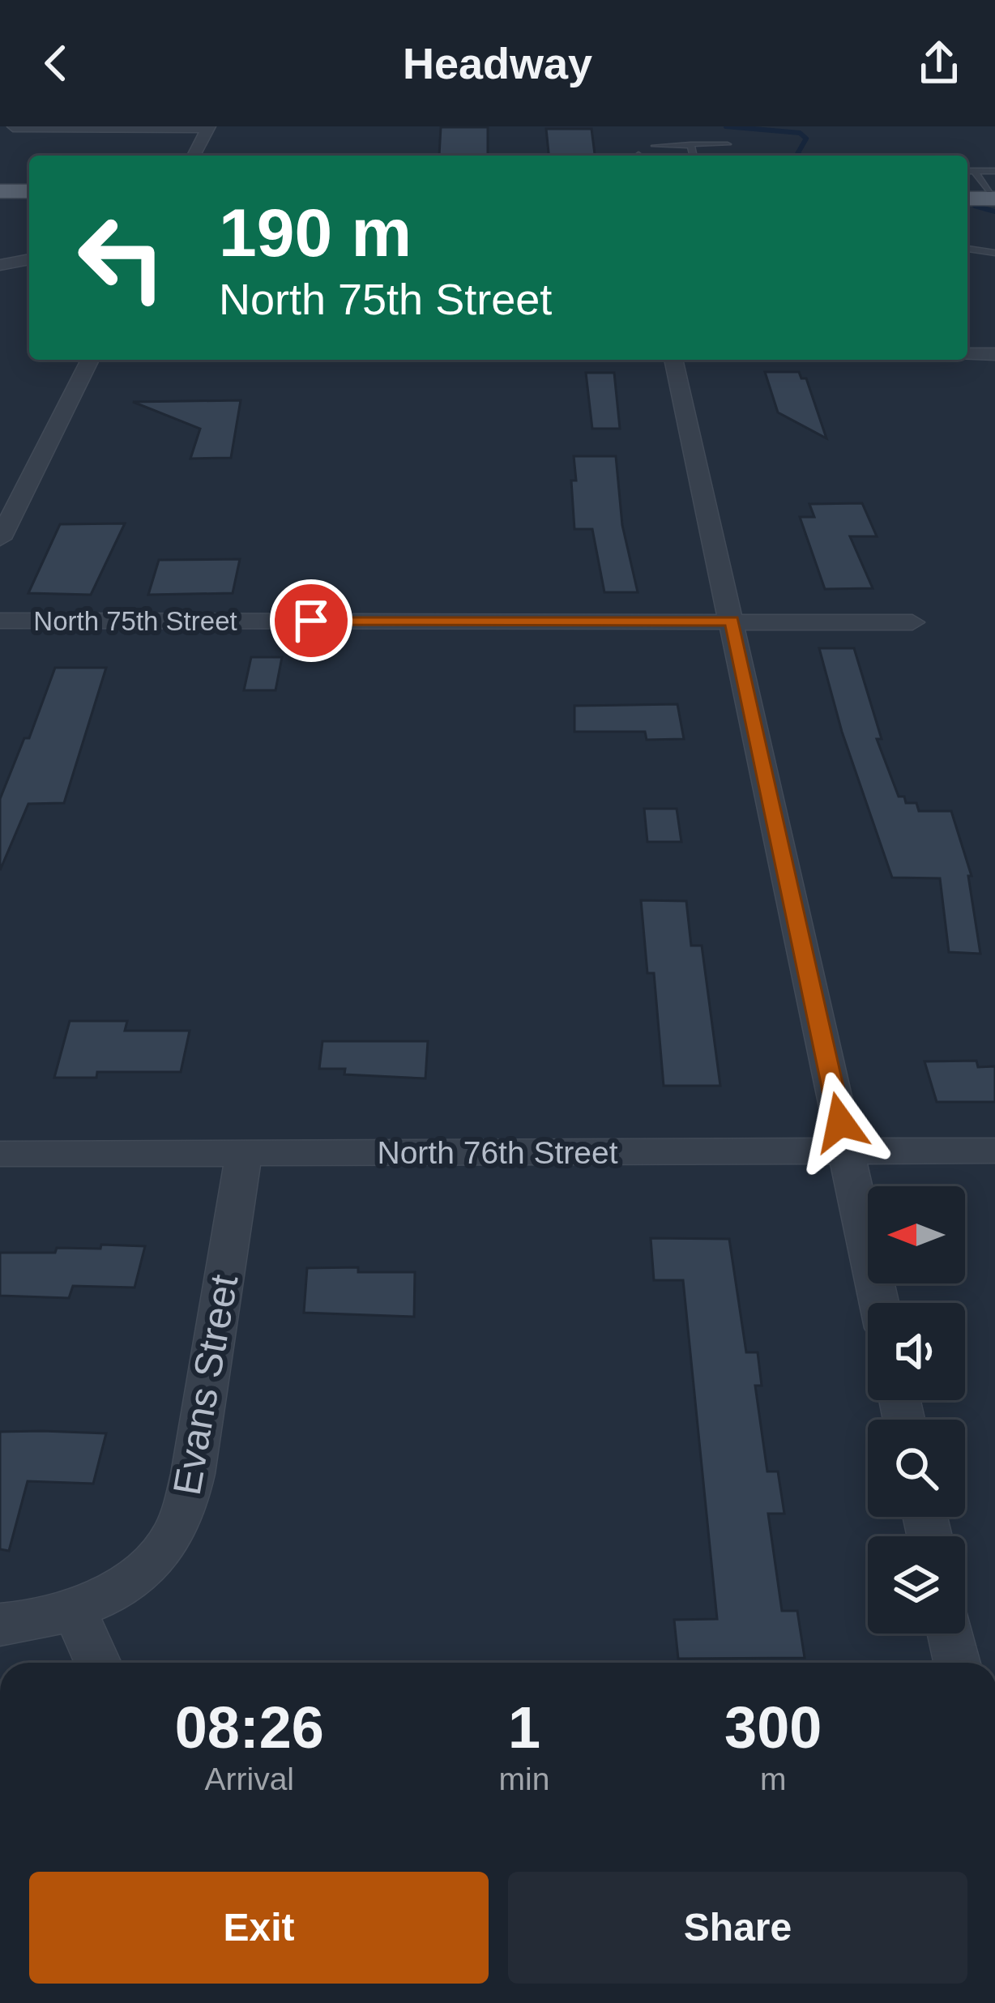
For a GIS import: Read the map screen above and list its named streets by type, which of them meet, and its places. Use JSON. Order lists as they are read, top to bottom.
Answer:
{
  "streets": {
    "street": ["North 75th Street", "North 76th Street", "Evans Street"]
  },
  "crossings": [
    ["North 76th Street", "Evans Street"]
  ],
  "north": "left",
  "page": {
    "header": "Headway",
    "turn": ["190 m", "North 75th Street"],
    "eta": [
      "08:26",
      "Arrival",
      "1",
      "min",
      "300",
      "m"
    ],
    "buttons": ["Exit", "Share"]
  }
}
